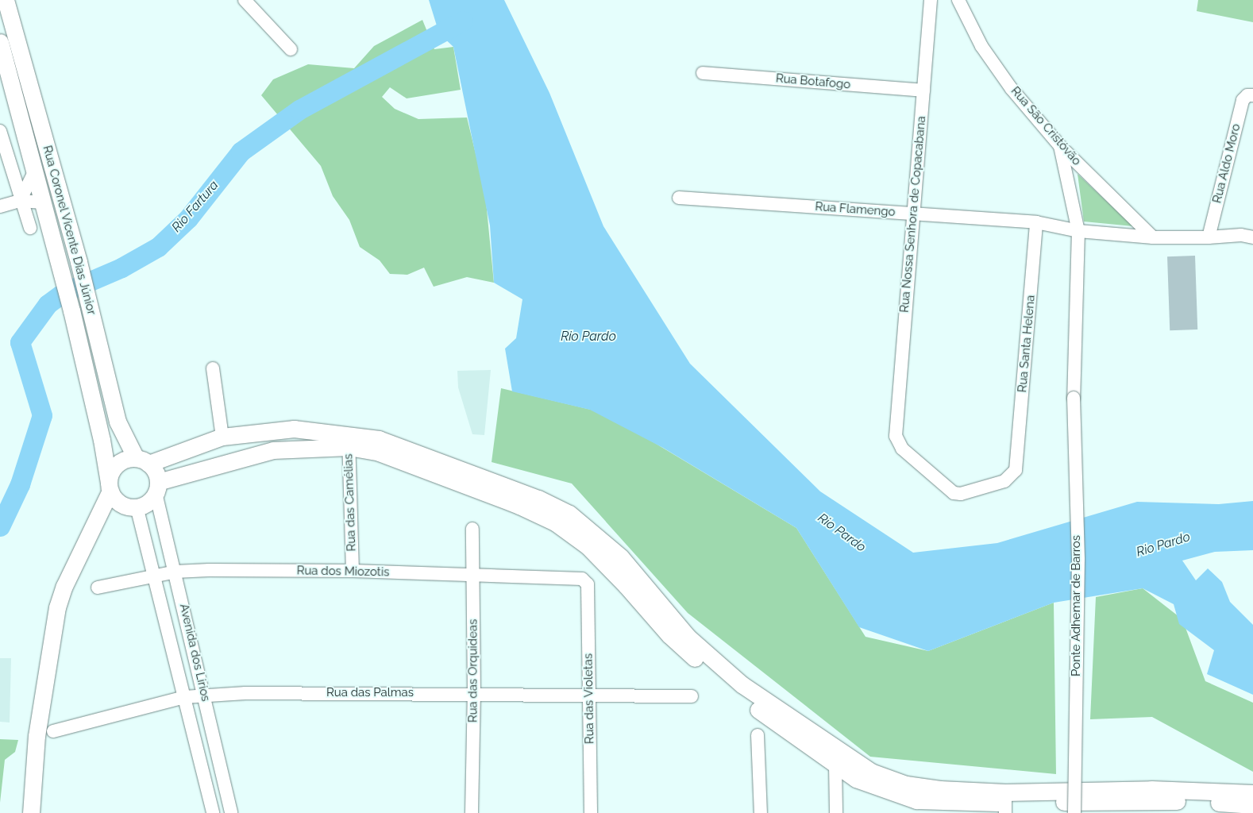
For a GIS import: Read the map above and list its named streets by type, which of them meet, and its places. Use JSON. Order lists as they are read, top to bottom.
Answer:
{
  "streets": {
    "main road": ["Rua Coronel Vicente Dias Júnior"],
    "street": [
      "Rua Botafogo",
      "Rua São Cristóvão",
      "Rua Aldo Moro",
      "Rua Flamengo",
      "Rua Nossa Senhora de Copacabana",
      "Rua Santa Helena",
      "Rua das Camélias",
      "Rua dos Miozotis",
      "Ponte Adhemar de Barros",
      "Avenida dos Lirios",
      "Rua das Orquideas",
      "Rua das Palmas",
      "Rua das Violetas"
    ]
  },
  "crossings": [
    ["Rua Botafogo", "Rua Nossa Senhora de Copacabana"],
    ["Rua São Cristóvão", "Rua Flamengo"],
    ["Rua São Cristóvão", "Ponte Adhemar de Barros"],
    ["Rua Aldo Moro", "Rua Flamengo"],
    ["Rua Flamengo", "Rua Nossa Senhora de Copacabana"],
    ["Rua Flamengo", "Rua Santa Helena"],
    ["Rua Flamengo", "Ponte Adhemar de Barros"],
    ["Rua Nossa Senhora de Copacabana", "Rua Santa Helena"],
    ["Rua Coronel Vicente Dias Júnior", "Avenida dos Lirios"],
    ["Rua das Camélias", "Rua dos Miozotis"],
    ["Rua dos Miozotis", "Avenida dos Lirios"],
    ["Rua dos Miozotis", "Rua das Orquideas"],
    ["Rua dos Miozotis", "Rua das Violetas"],
    ["Avenida dos Lirios", "Rua das Palmas"],
    ["Rua das Orquideas", "Rua das Palmas"],
    ["Rua das Palmas", "Rua das Violetas"]
  ],
  "water": ["Rio Fartura", "Rio Pardo"]
}
